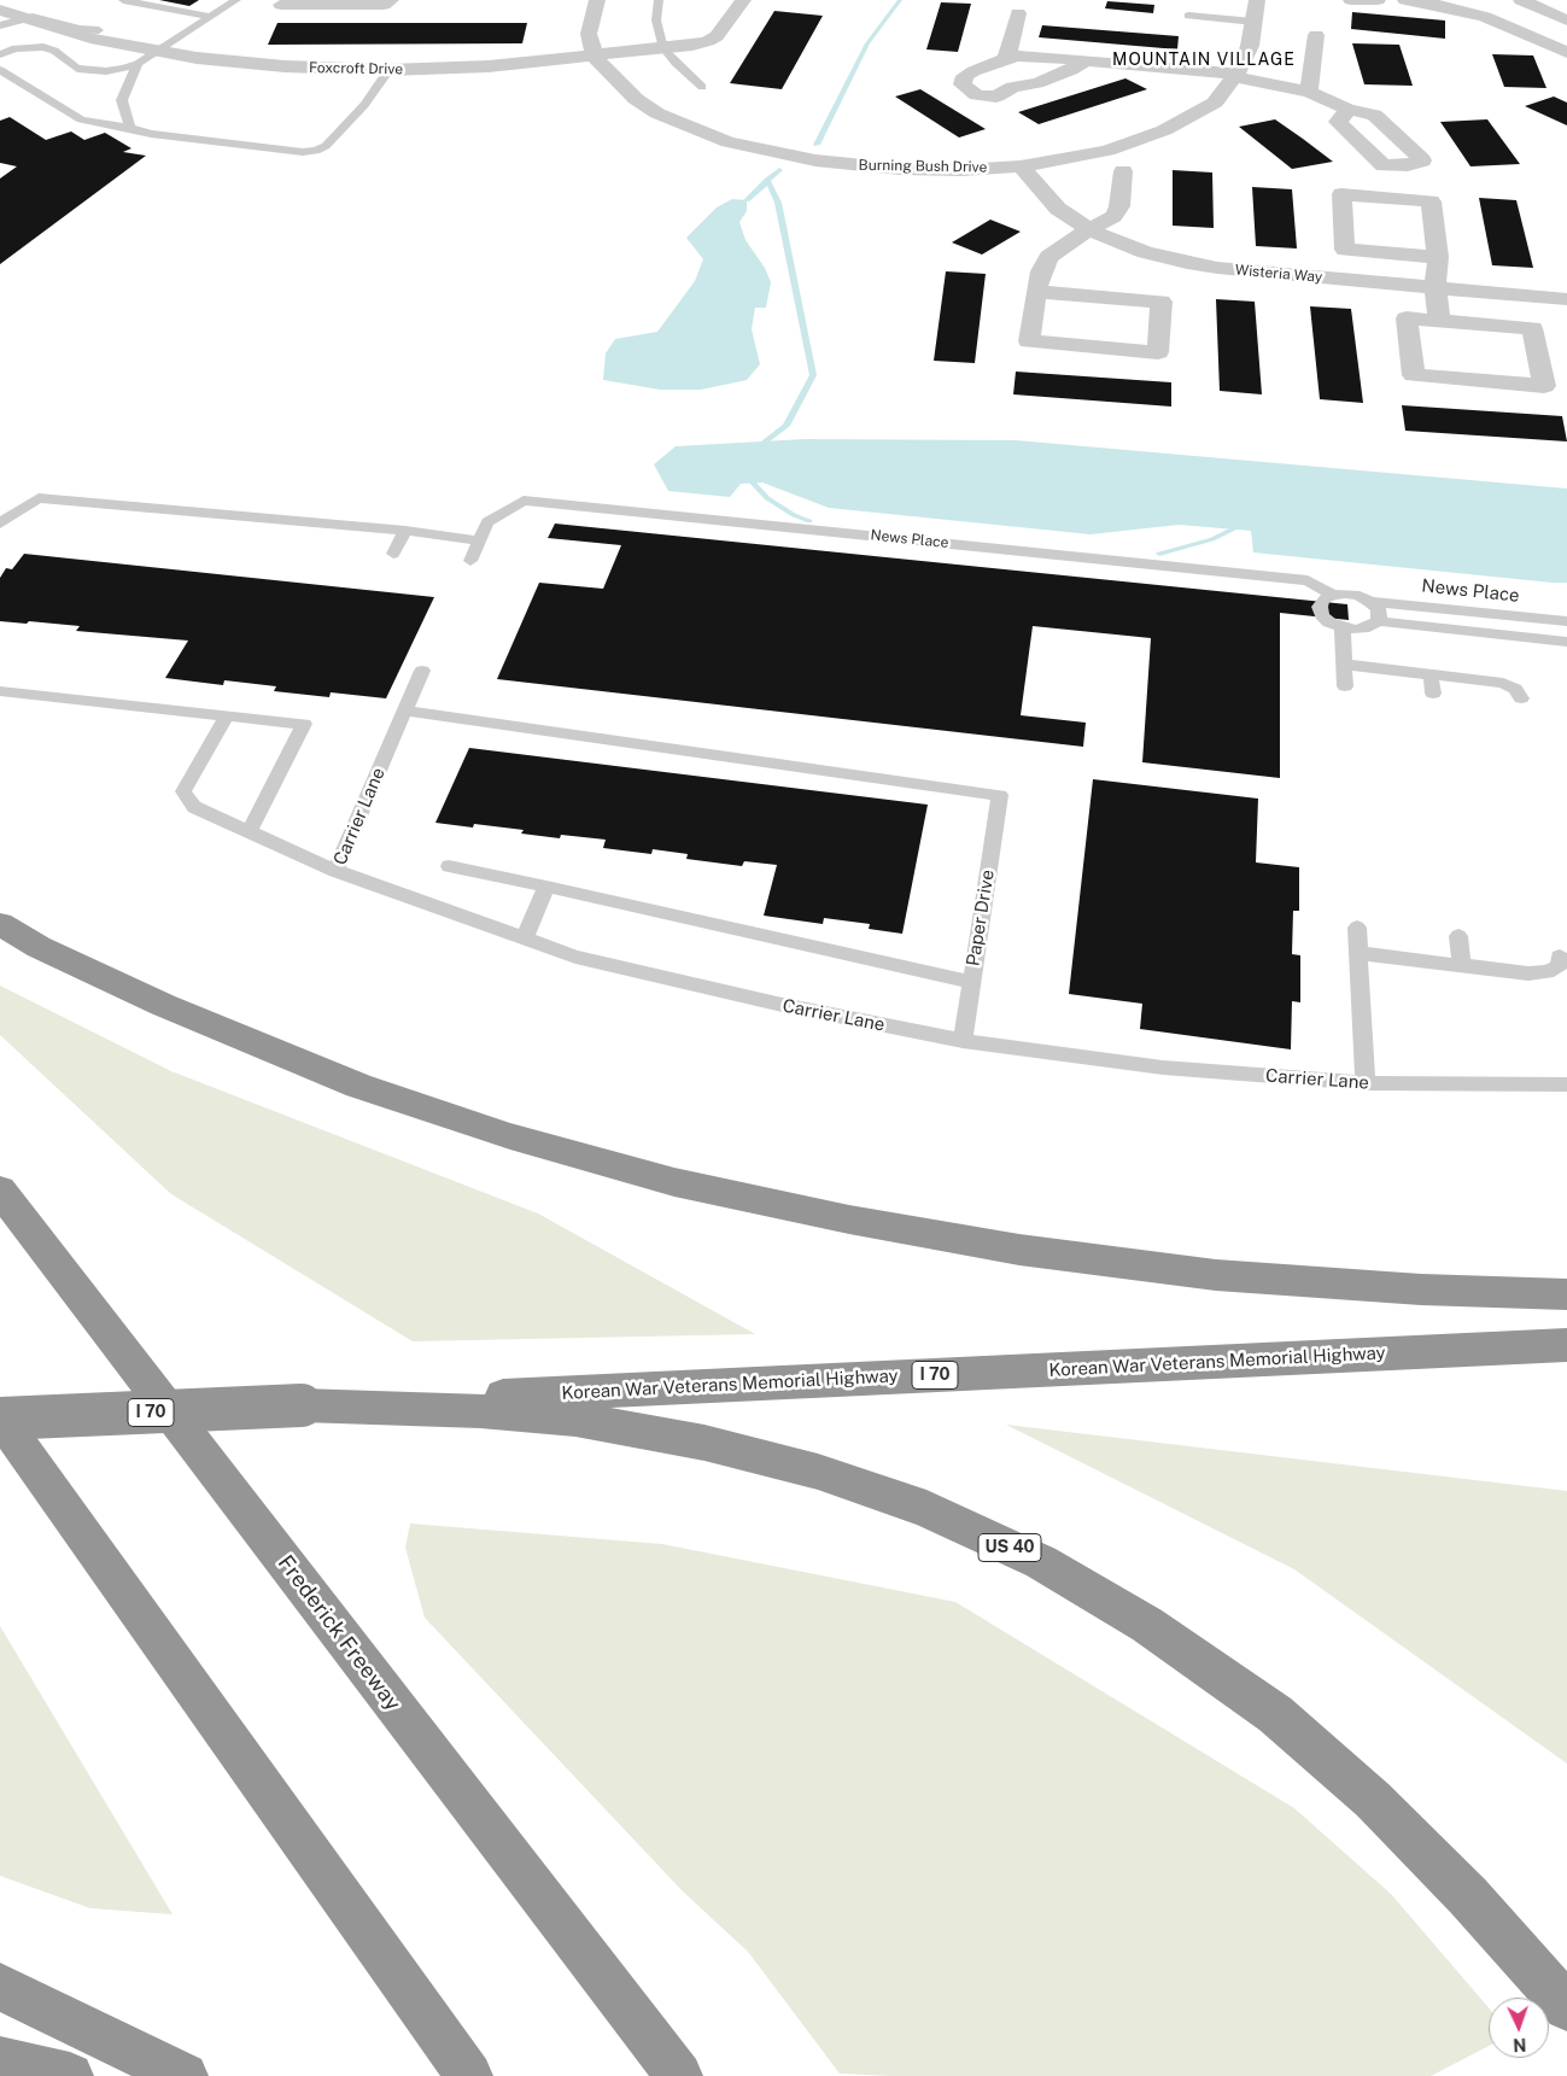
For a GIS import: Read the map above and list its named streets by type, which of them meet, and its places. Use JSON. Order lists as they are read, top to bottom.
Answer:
{
  "streets": {
    "highway": [
      "Korean War Veterans Memorial Highway",
      "I 70",
      "US 40",
      "Frederick Freeway"
    ],
    "street": ["Foxcroft Drive", "Burning Bush Drive", "Wisteria Way"],
    "lane": ["News Place", "Carrier Lane", "Paper Drive"]
  },
  "crossings": [
    ["Foxcroft Drive", "Burning Bush Drive"],
    ["Burning Bush Drive", "Wisteria Way"],
    ["Carrier Lane", "Paper Drive"],
    ["Korean War Veterans Memorial Highway", "US 40"]
  ],
  "districts": ["MOUNTAIN VILLAGE"],
  "north": "bottom"
}
